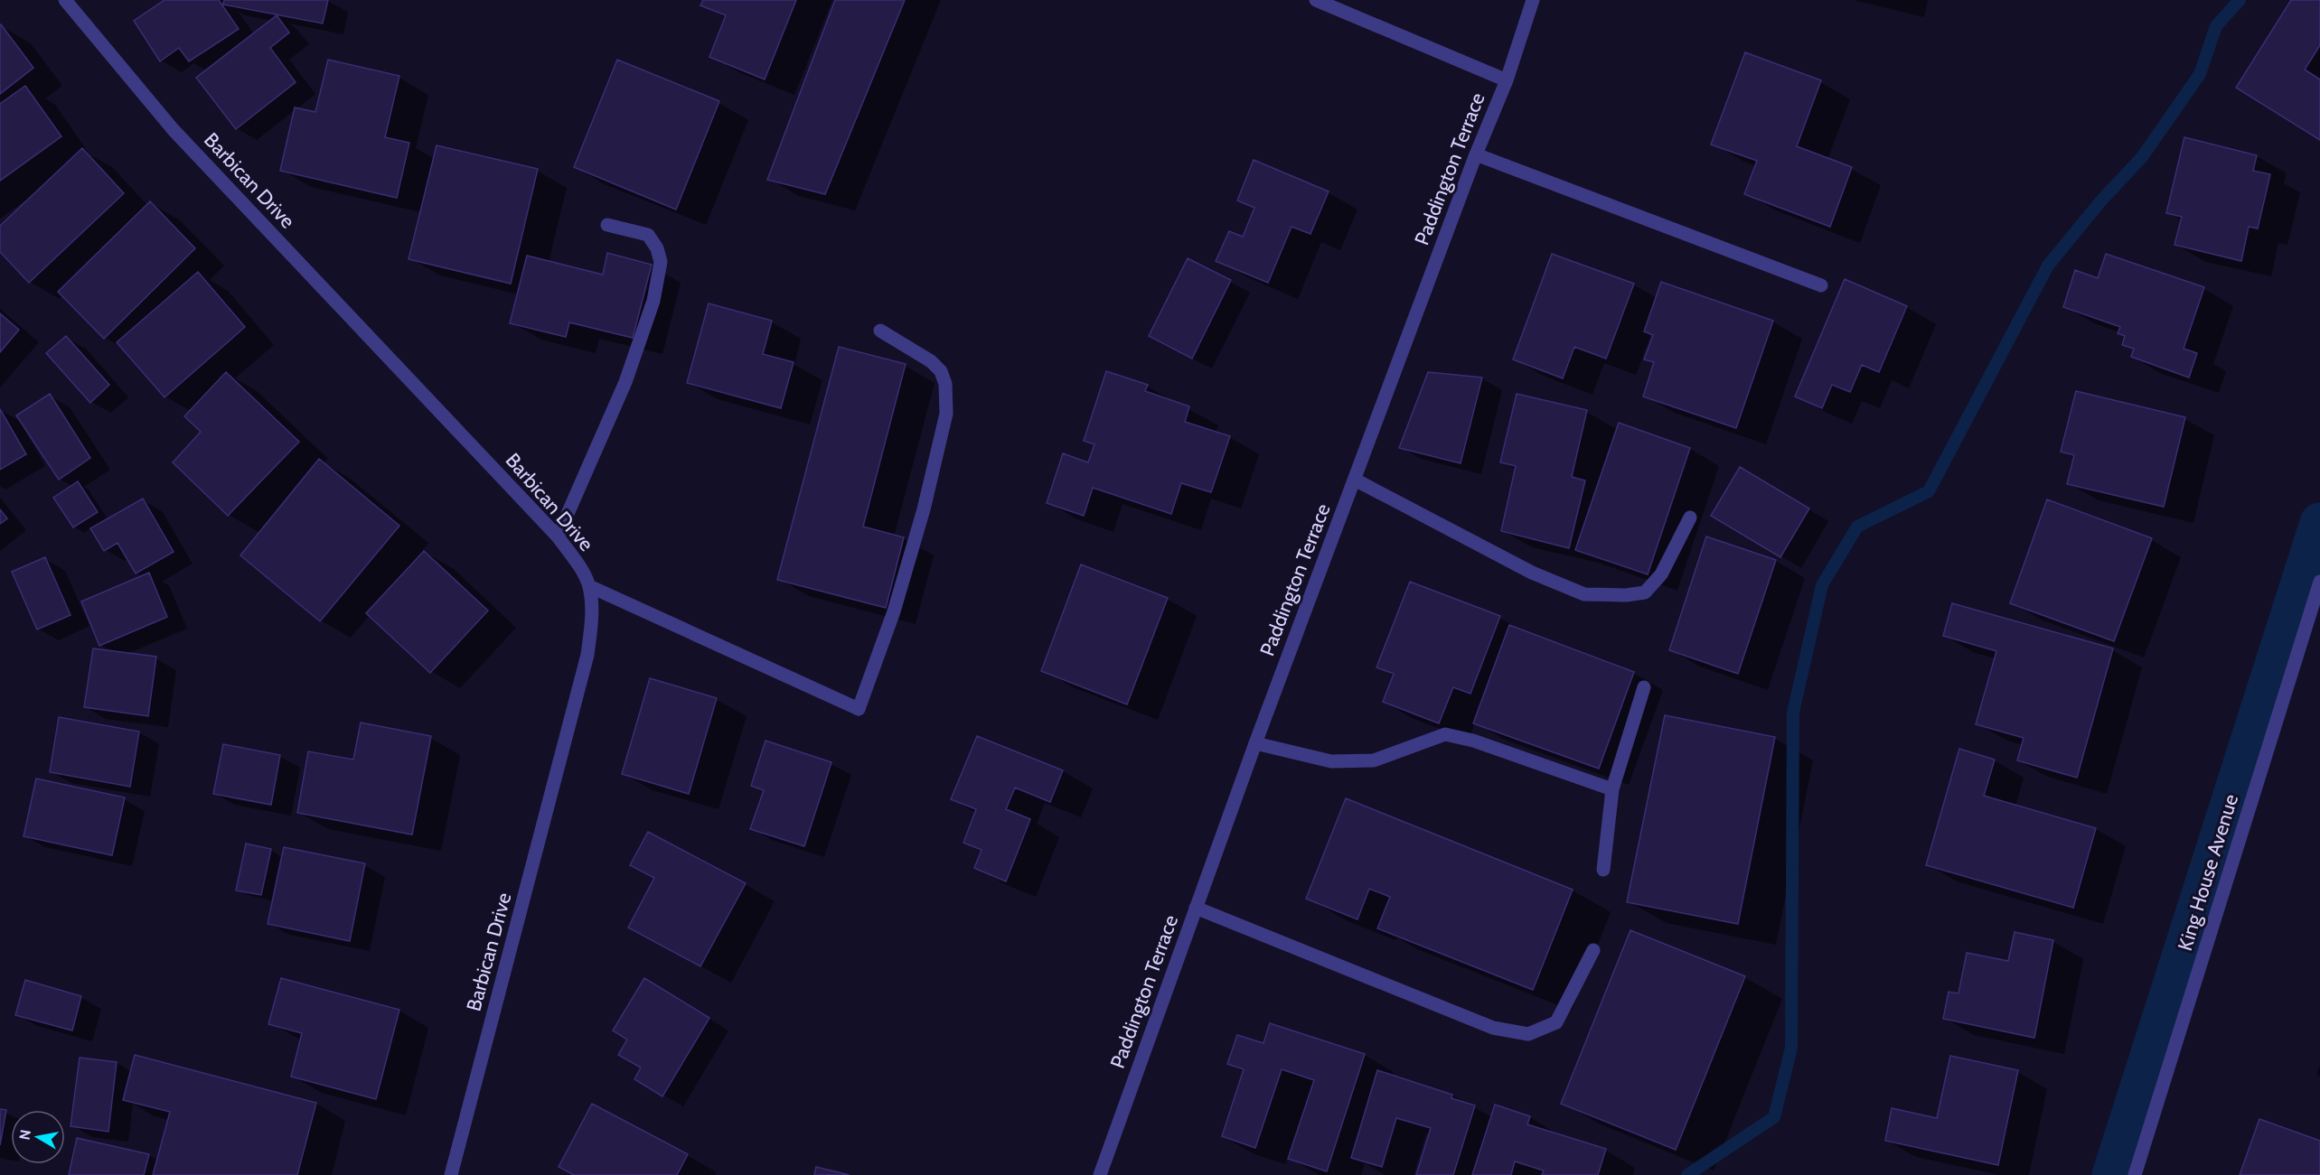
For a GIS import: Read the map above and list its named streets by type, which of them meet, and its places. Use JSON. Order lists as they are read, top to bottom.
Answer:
{
  "streets": {
    "street": ["Paddington Terrace", "Barbican Drive", "King House Avenue"]
  },
  "north": "left"
}
